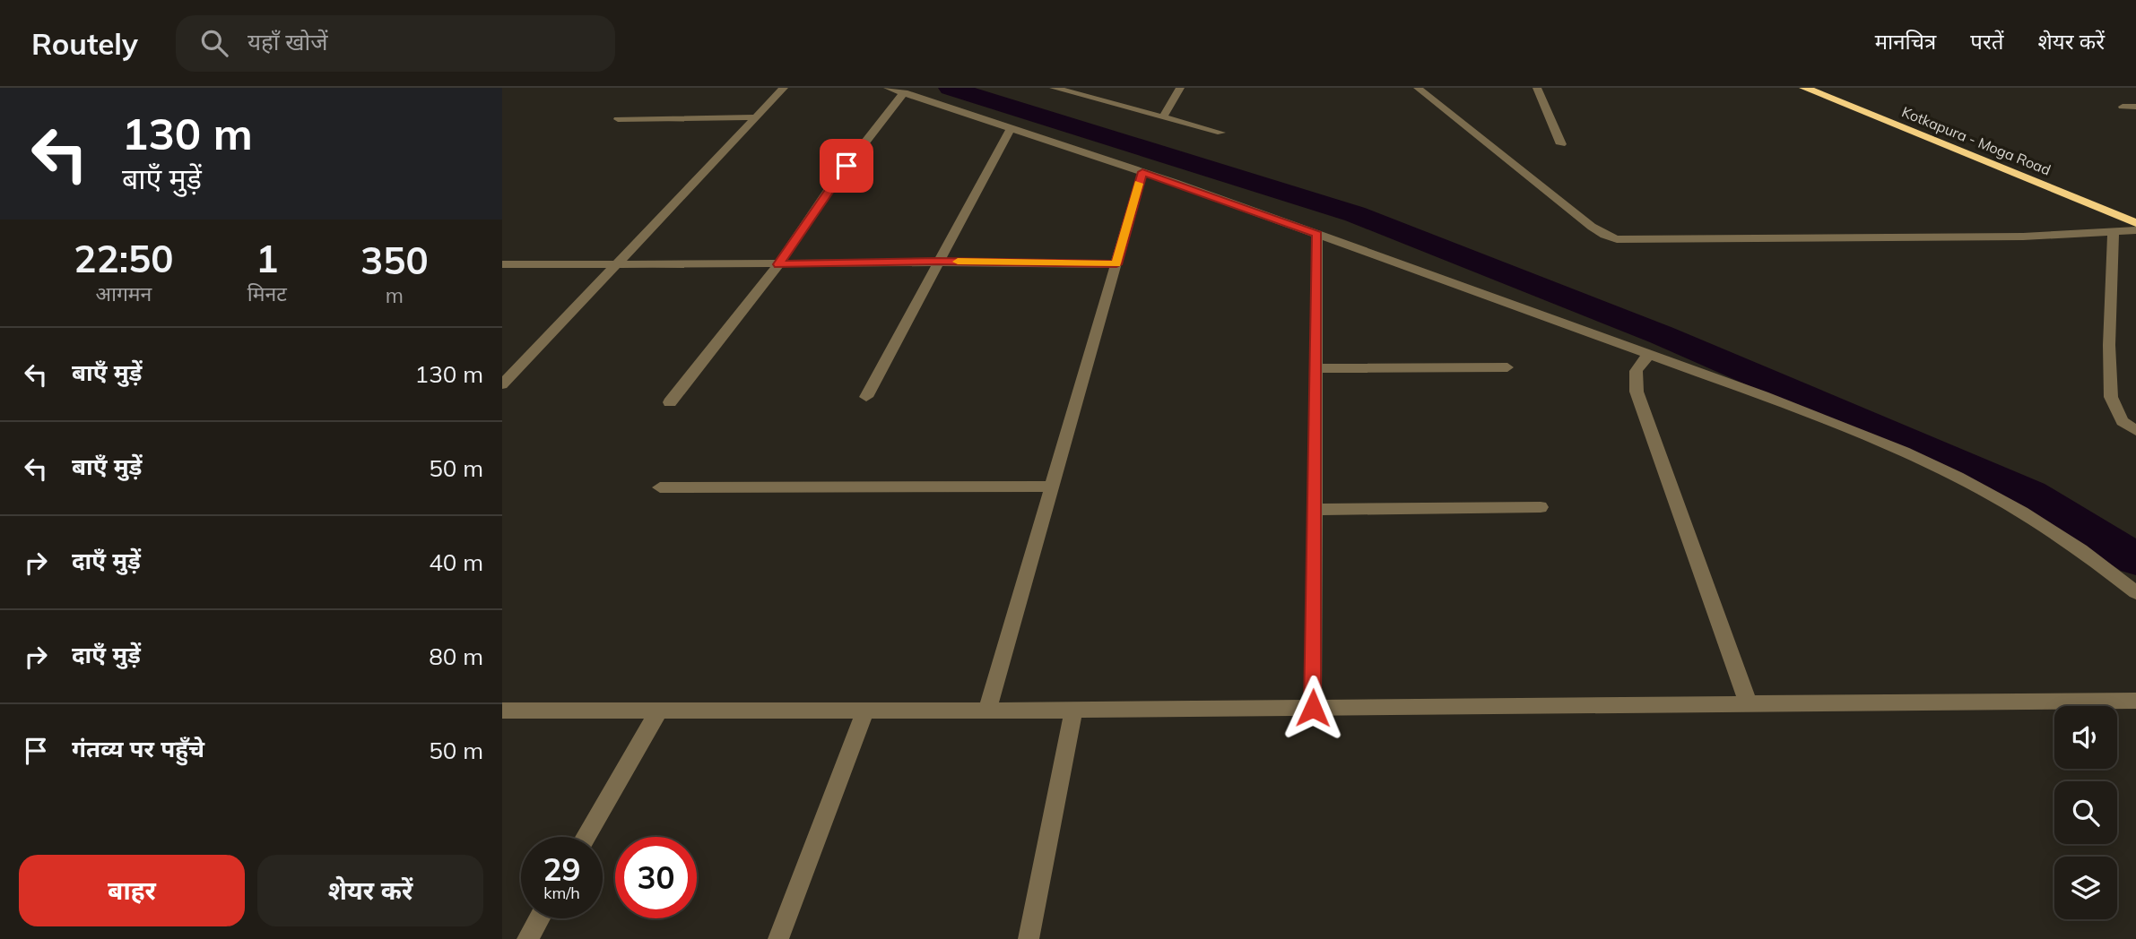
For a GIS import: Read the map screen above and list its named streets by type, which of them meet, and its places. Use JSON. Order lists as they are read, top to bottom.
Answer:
{
  "streets": {
    "highway": ["Kotkapura - Moga Road"]
  },
  "page": {
    "header": "Routely",
    "search": "यहाँ खोजें",
    "nav": ["मानचित्र", "परतें", "शेयर करें"],
    "turn": ["130 m", "बाएँ मुड़ें"],
    "eta": [
      "22:50",
      "आगमन",
      "1",
      "मिनट",
      "350",
      "m"
    ],
    "list": [
      {
        "name": "बाएँ मुड़ें",
        "value": "130 m"
      },
      {
        "name": "बाएँ मुड़ें",
        "value": "50 m"
      },
      {
        "name": "दाएँ मुड़ें",
        "value": "40 m"
      },
      {
        "name": "दाएँ मुड़ें",
        "value": "80 m"
      },
      {
        "name": "गंतव्य पर पहुँचे",
        "value": "50 m"
      }
    ],
    "speed": "29 km/h",
    "limit": "30",
    "buttons": ["बाहर", "शेयर करें"]
  }
}
